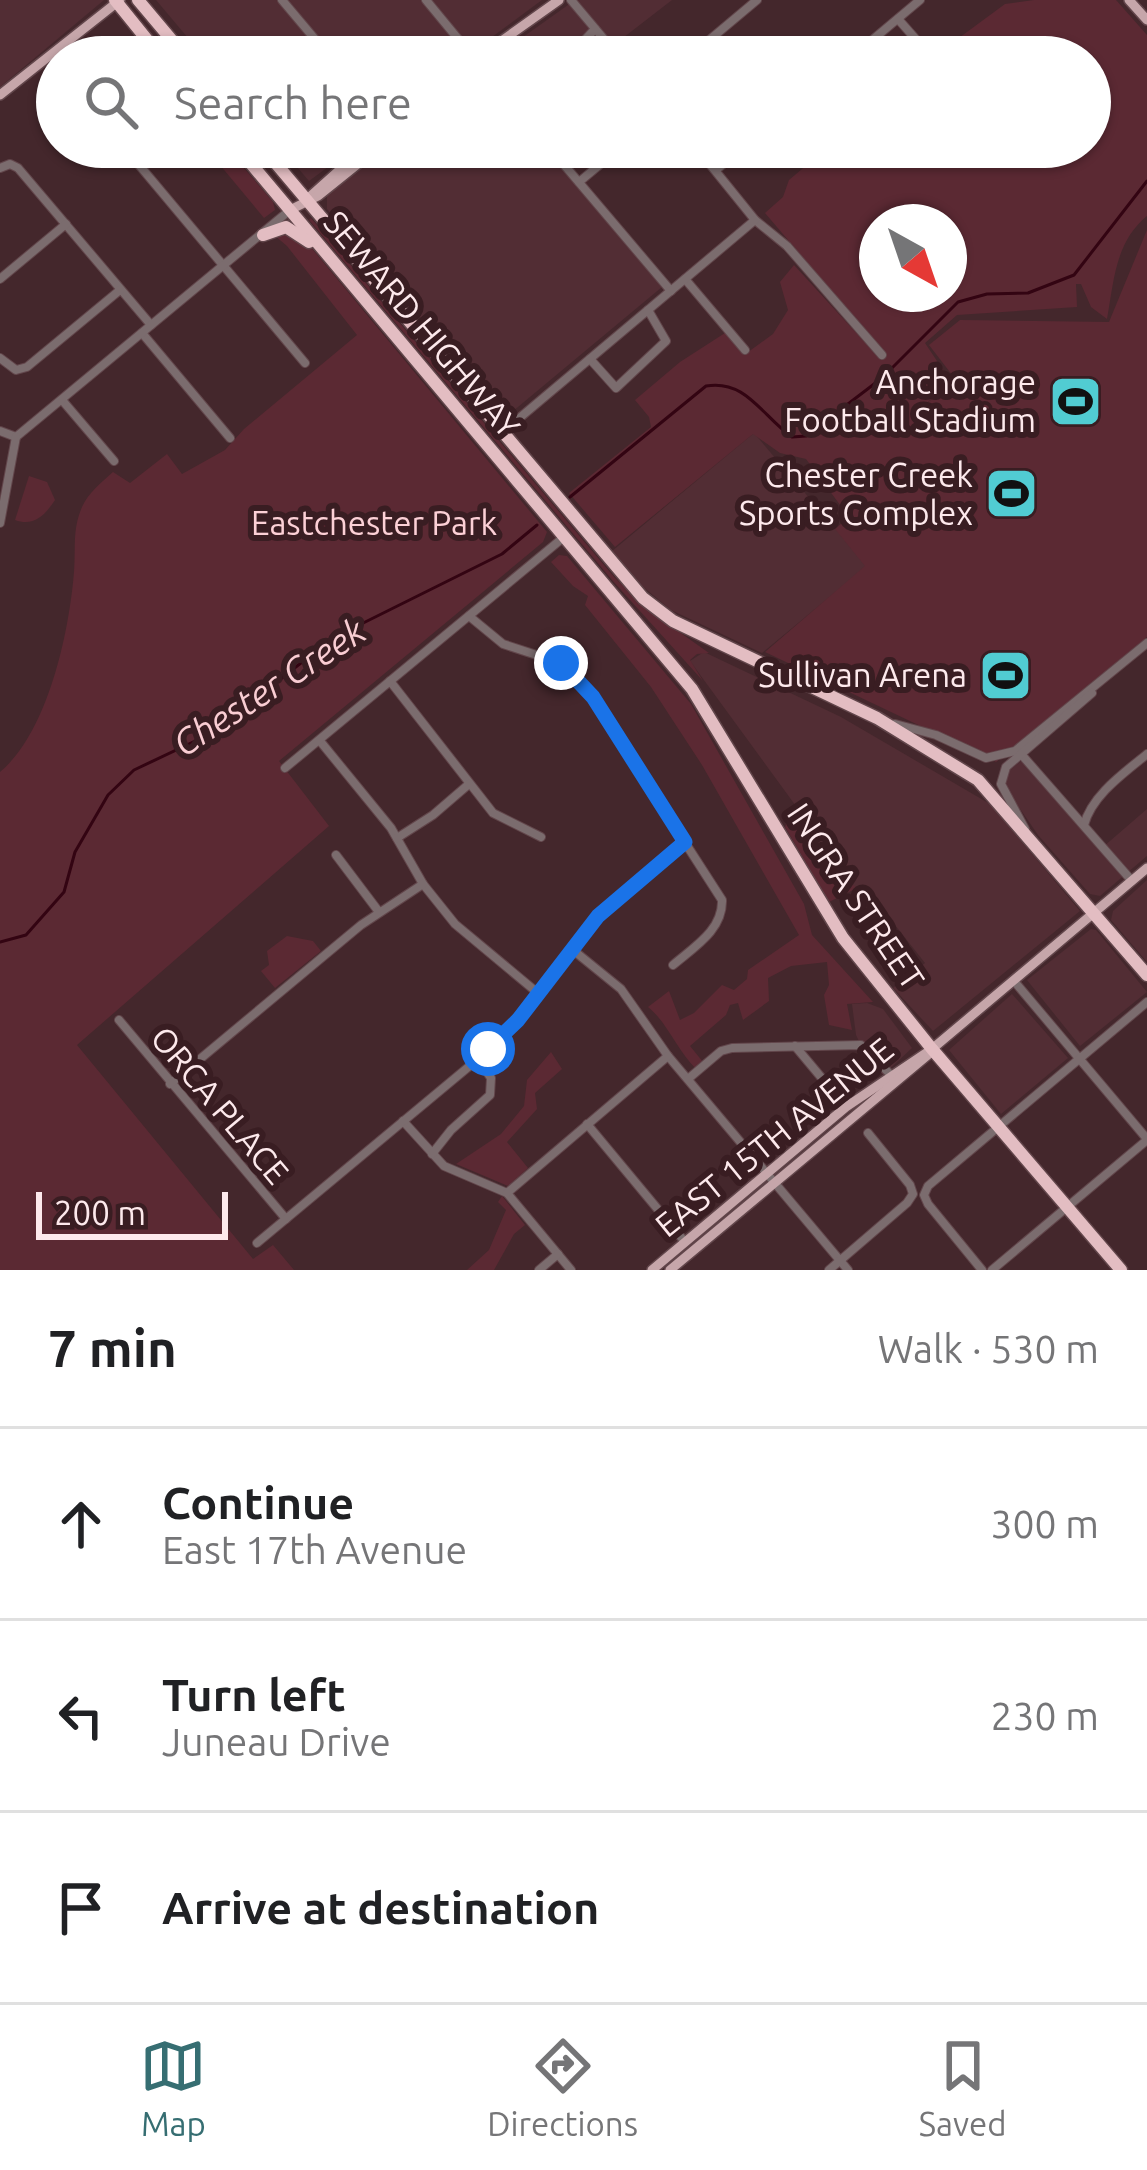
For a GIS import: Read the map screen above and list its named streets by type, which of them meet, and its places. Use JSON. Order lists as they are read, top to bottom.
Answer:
{
  "streets": {
    "highway": ["SEWARD HIGHWAY", "INGRA STREET"],
    "main road": ["EAST 15TH AVENUE"],
    "street": ["ORCA PLACE"]
  },
  "crossings": [
    ["SEWARD HIGHWAY", "INGRA STREET"],
    ["SEWARD HIGHWAY", "EAST 15TH AVENUE"],
    ["INGRA STREET", "EAST 15TH AVENUE"]
  ],
  "water": ["Chester Creek"],
  "parks": ["Eastchester Park"],
  "places": {
    "sports": ["Anchorage Football Stadium", "Chester Creek Sports Complex", "Sullivan Arena"]
  },
  "scale_bar": "200 m",
  "north": "bottom right",
  "page": {
    "search": "Search here",
    "scale": "200 m",
    "heading": ["7 min", "Walk · 530 m"],
    "list": [
      ["Continue", "East 17th Avenue", "300 m"],
      ["Turn left", "Juneau Drive", "230 m"],
      "Arrive at destination"
    ],
    "nav": ["Map", "Directions", "Saved"]
  }
}
